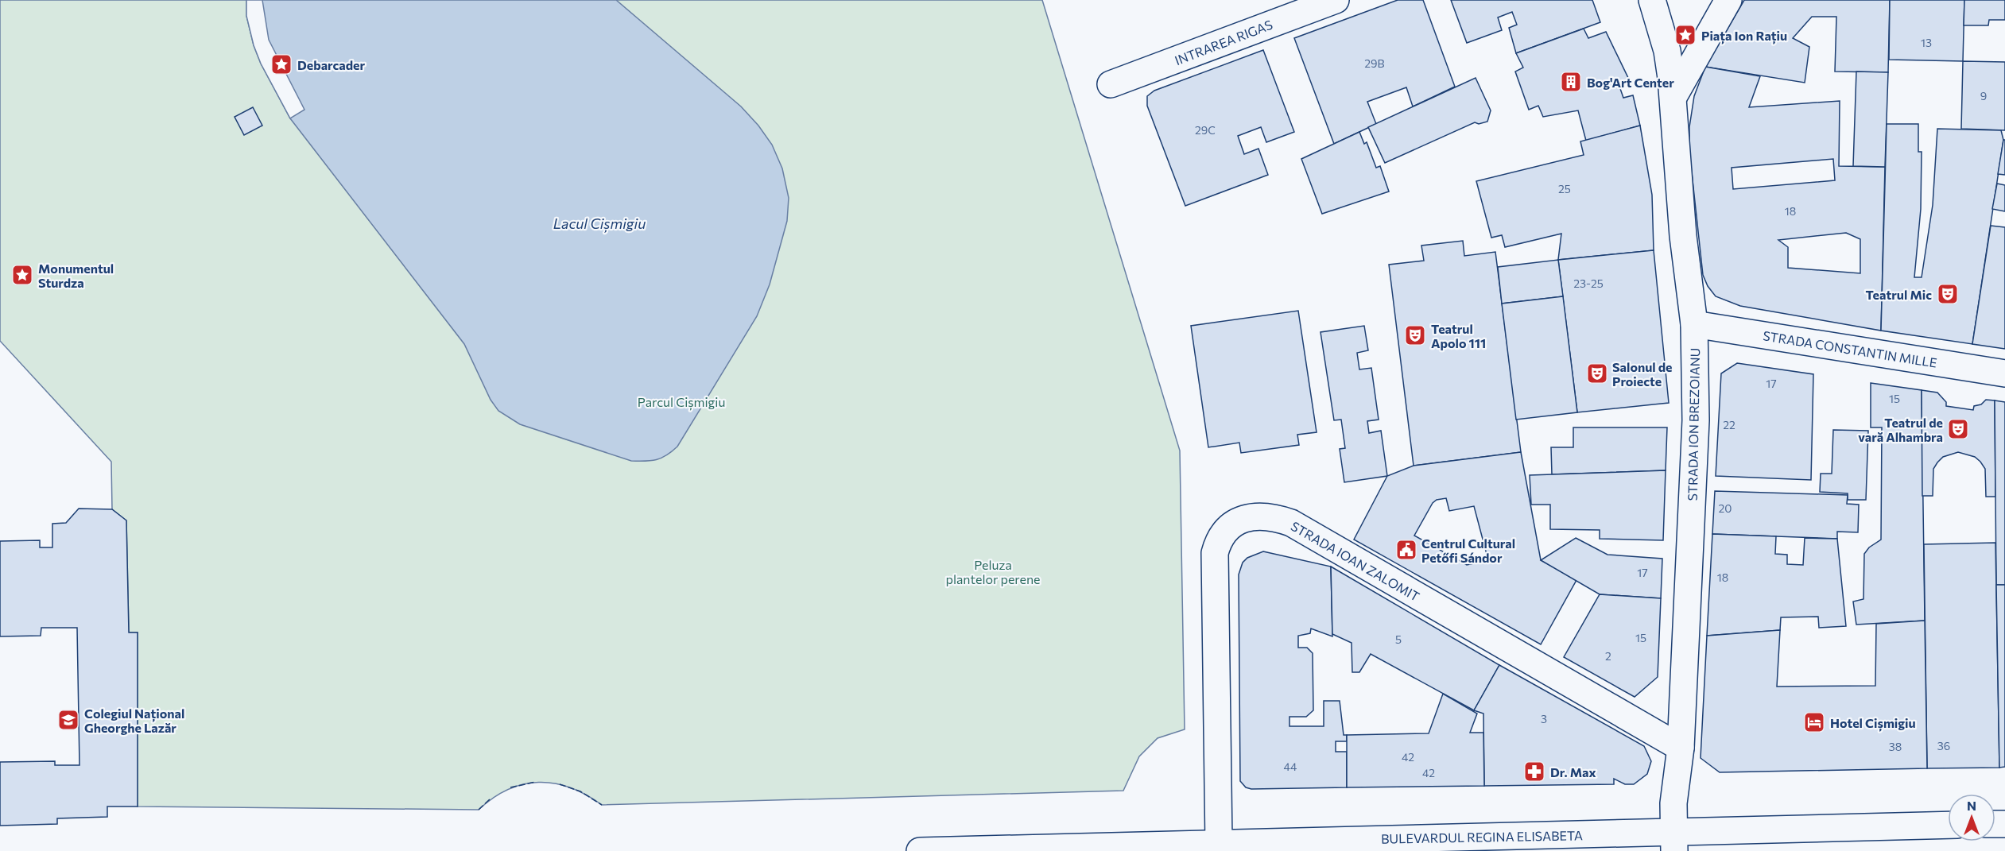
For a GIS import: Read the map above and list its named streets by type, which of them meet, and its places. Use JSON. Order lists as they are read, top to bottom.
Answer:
{
  "streets": {
    "street": [
      "INTRAREA RIGAS",
      "STRADA CONSTANTIN MILLE",
      "STRADA ION BREZOIANU",
      "STRADA IOAN ZALOMIT",
      "BULEVARDUL REGINA ELISABETA"
    ]
  },
  "crossings": [
    ["STRADA CONSTANTIN MILLE", "STRADA ION BREZOIANU"],
    ["STRADA ION BREZOIANU", "STRADA IOAN ZALOMIT"],
    ["STRADA ION BREZOIANU", "BULEVARDUL REGINA ELISABETA"],
    ["STRADA IOAN ZALOMIT", "BULEVARDUL REGINA ELISABETA"]
  ],
  "water": ["Lacul Cișmigiu"],
  "parks": ["Parcul Cișmigiu", "Peluza plantelor perene"],
  "places": {
    "place": ["Piața Ion Rațiu", "Debarcader", "Monumentul Sturdza"],
    "building": ["Bog'Art Center"],
    "theatre": [
      "Teatrul Mic",
      "Teatrul Apolo 111",
      "Salonul de Proiecte",
      "Teatrul de vară Alhambra"
    ],
    "public building": ["Centrul Cultural Petőfi Sándor"],
    "school or university": ["Colegiul Național Gheorghe Lazăr"],
    "hotel": ["Hotel Cișmigiu"],
    "pharmacy": ["Dr. Max"]
  },
  "house_numbers": [
    "13",
    "29B",
    "9",
    "29C",
    "25",
    "18",
    "23-25",
    "17",
    "15",
    "22",
    "20",
    "17",
    "18",
    "15",
    "5",
    "2",
    "3",
    "36",
    "38",
    "42",
    "44",
    "42"
  ],
  "north": "top"
}
